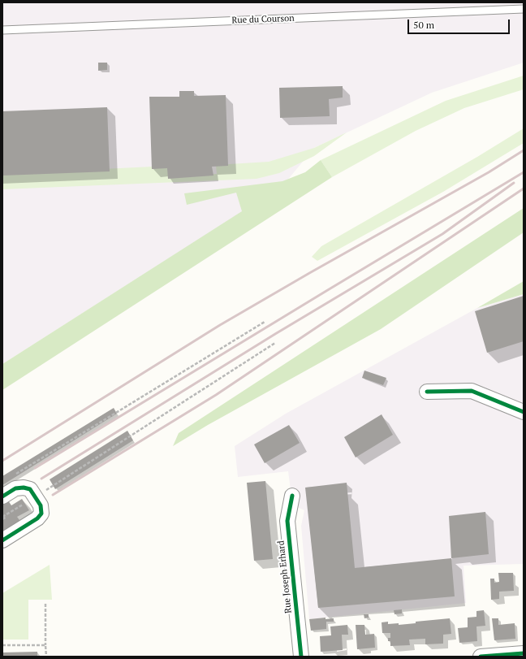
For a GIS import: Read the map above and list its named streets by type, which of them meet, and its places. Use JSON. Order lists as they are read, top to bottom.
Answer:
{
  "streets": {
    "street": ["Rue Joseph Erhard"],
    "lane": ["Rue du Courson"]
  },
  "scale_bar": "50 m"
}
